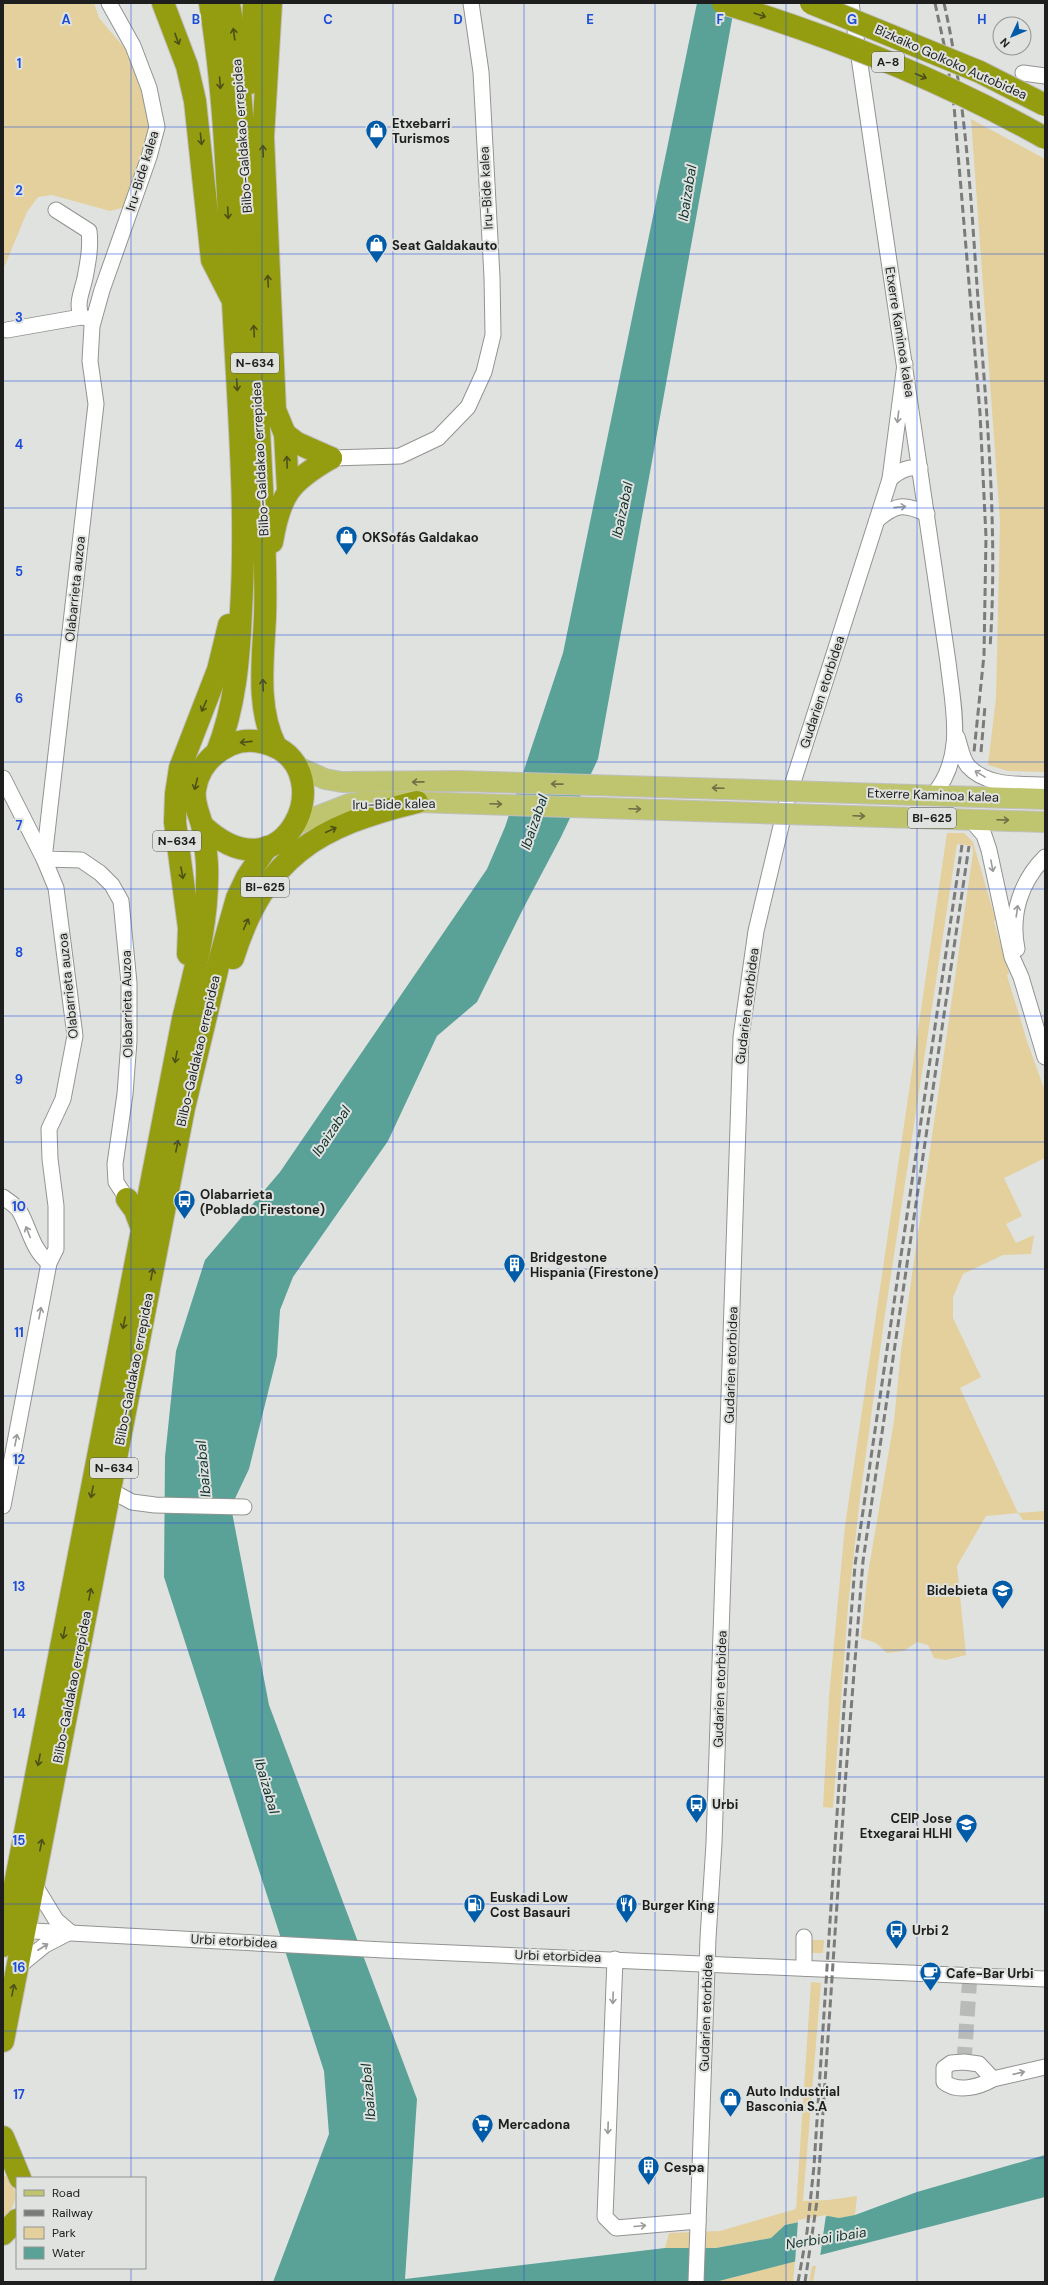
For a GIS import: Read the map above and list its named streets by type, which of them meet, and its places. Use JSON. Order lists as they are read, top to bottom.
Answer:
{
  "streets": {
    "highway": [
      "A-8",
      "Bizkaiko Golkoko Autobidea",
      "Bilbo-Galdakao errepidea",
      "N-634",
      "BI-625"
    ],
    "main road": ["Iru-Bide kalea", "Etxerre Kaminoa kalea"],
    "street": [
      "Olabarrieta auzoa",
      "Gudarien etorbidea",
      "Olabarrieta Auzoa",
      "Urbi etorbidea"
    ]
  },
  "crossings": [
    ["Bilbo-Galdakao errepidea", "Iru-Bide kalea"],
    ["Bilbo-Galdakao errepidea", "Etxerre Kaminoa kalea"],
    ["Bilbo-Galdakao errepidea", "BI-625"],
    ["Bilbo-Galdakao errepidea", "Urbi etorbidea"],
    ["Iru-Bide kalea", "Etxerre Kaminoa kalea"],
    ["Iru-Bide kalea", "Olabarrieta auzoa"],
    ["Iru-Bide kalea", "BI-625"],
    ["Etxerre Kaminoa kalea", "Gudarien etorbidea"],
    ["Olabarrieta auzoa", "Olabarrieta Auzoa"],
    ["Gudarien etorbidea", "Urbi etorbidea"]
  ],
  "one_way": ["Iru-Bide kalea", "Etxerre Kaminoa kalea"],
  "water": ["Ibaizabal", "Nerbioi ibaia"],
  "places": {
    "shop": [
      "Etxebarri Turismos",
      "Seat Galdakauto",
      "OKSofás Galdakao",
      "Auto Industrial Basconia S.A"
    ],
    "bus stop": ["Olabarrieta (Poblado Firestone)", "Urbi", "Urbi 2"],
    "building": ["Bridgestone Hispania (Firestone)", "Cespa"],
    "school or university": ["Bidebieta", "CEIP Jose Etxegarai HLHI"],
    "fuel station": ["Euskadi Low Cost Basauri"],
    "restaurant": ["Burger King"],
    "cafe": ["Cafe-Bar Urbi"],
    "supermarket": ["Mercadona"]
  },
  "legend": [
    "Road",
    "Railway",
    "Park",
    "Water"
  ],
  "north": "bottom left",
  "grid": {
    "columns": [
      "A",
      "B",
      "C",
      "D",
      "E",
      "F",
      "G",
      "H"
    ],
    "rows": [
      "1",
      "2",
      "3",
      "4",
      "5",
      "6",
      "7",
      "8",
      "9",
      "10",
      "11",
      "12",
      "13",
      "14",
      "15",
      "16",
      "17"
    ]
  }
}
